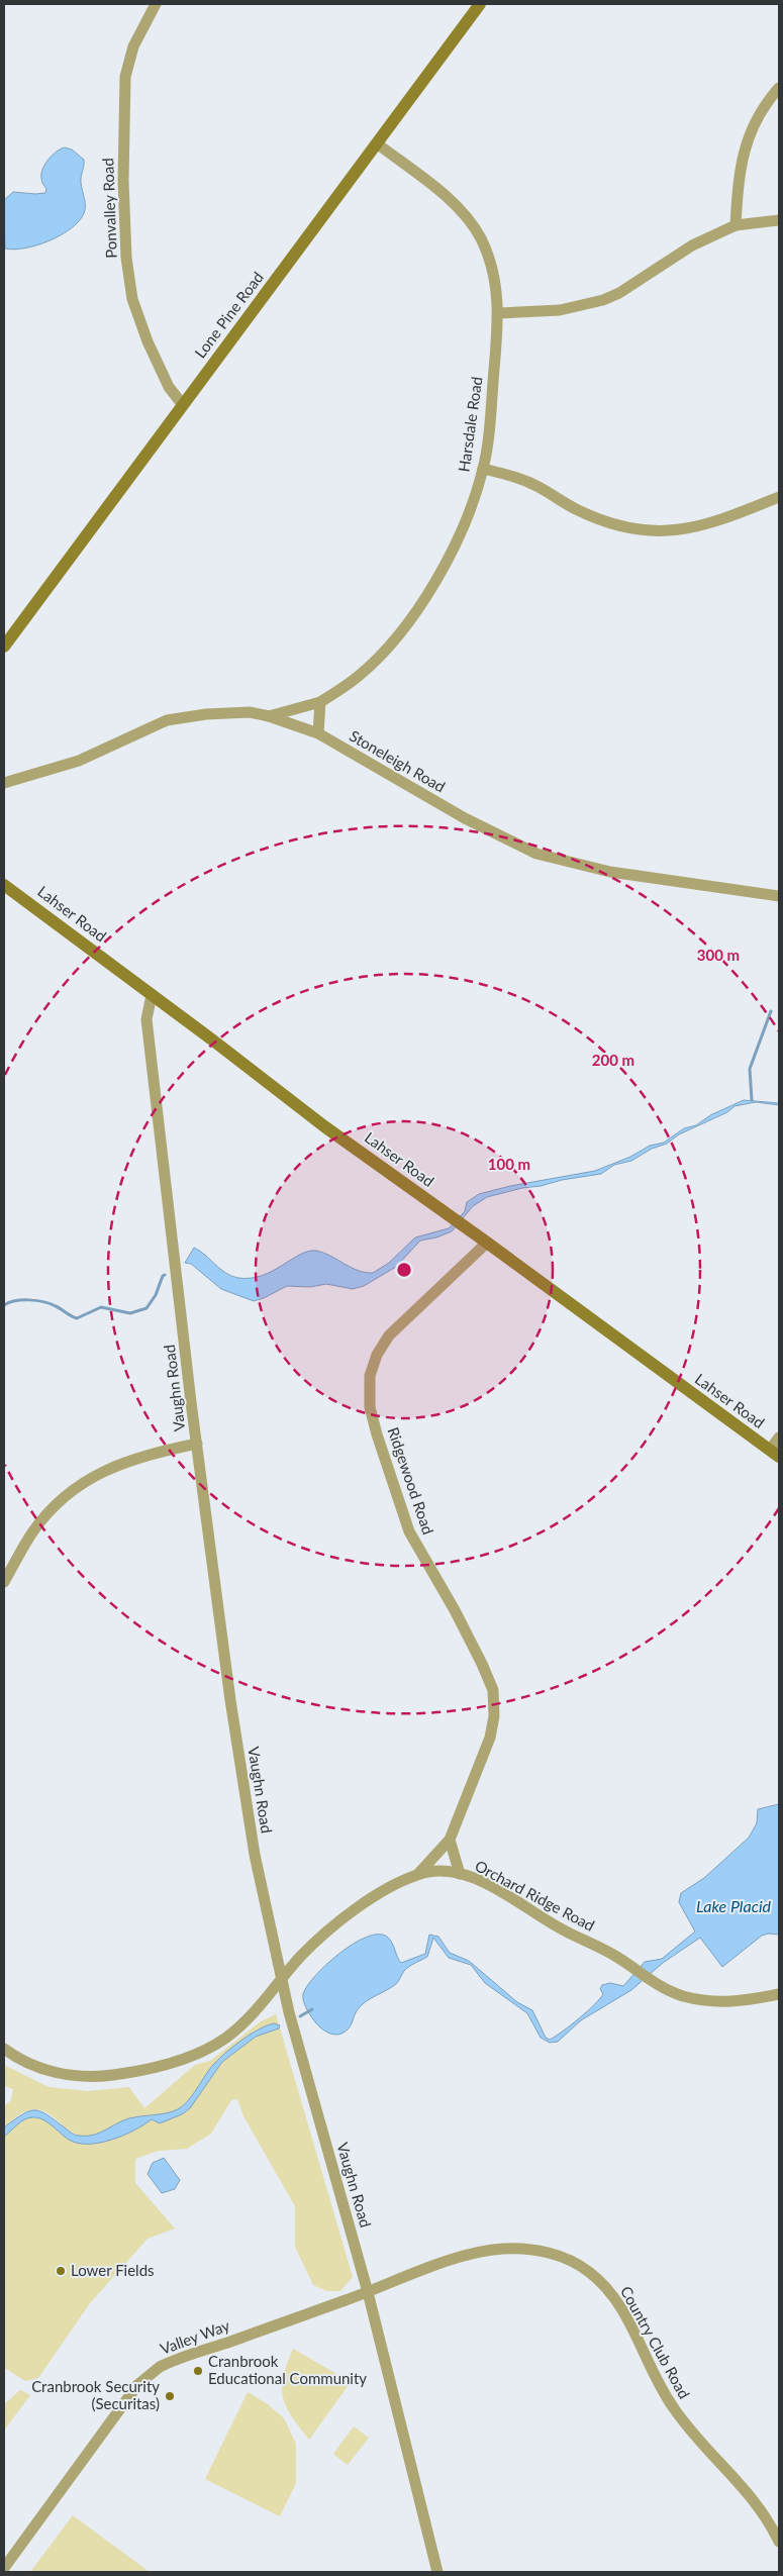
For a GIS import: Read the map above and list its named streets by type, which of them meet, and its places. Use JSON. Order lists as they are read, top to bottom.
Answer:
{
  "streets": {
    "street": [
      "Ponvalley Road",
      "Lone Pine Road",
      "Harsdale Road",
      "Stoneleigh Road",
      "Lahser Road",
      "Vaughn Road",
      "Ridgewood Road",
      "Orchard Ridge Road",
      "Valley Way",
      "Country Club Road"
    ]
  },
  "crossings": [
    ["Ponvalley Road", "Lone Pine Road"],
    ["Lone Pine Road", "Harsdale Road"],
    ["Harsdale Road", "Stoneleigh Road"],
    ["Lahser Road", "Vaughn Road"],
    ["Lahser Road", "Ridgewood Road"],
    ["Vaughn Road", "Orchard Ridge Road"],
    ["Vaughn Road", "Valley Way"],
    ["Vaughn Road", "Country Club Road"],
    ["Ridgewood Road", "Orchard Ridge Road"],
    ["Valley Way", "Country Club Road"]
  ],
  "water": ["Lake Placid"],
  "places": ["Lower Fields", "Cranbrook Educational Community", "Cranbrook Security (Securitas)"],
  "rings": ["300 m", "200 m", "100 m"]
}
